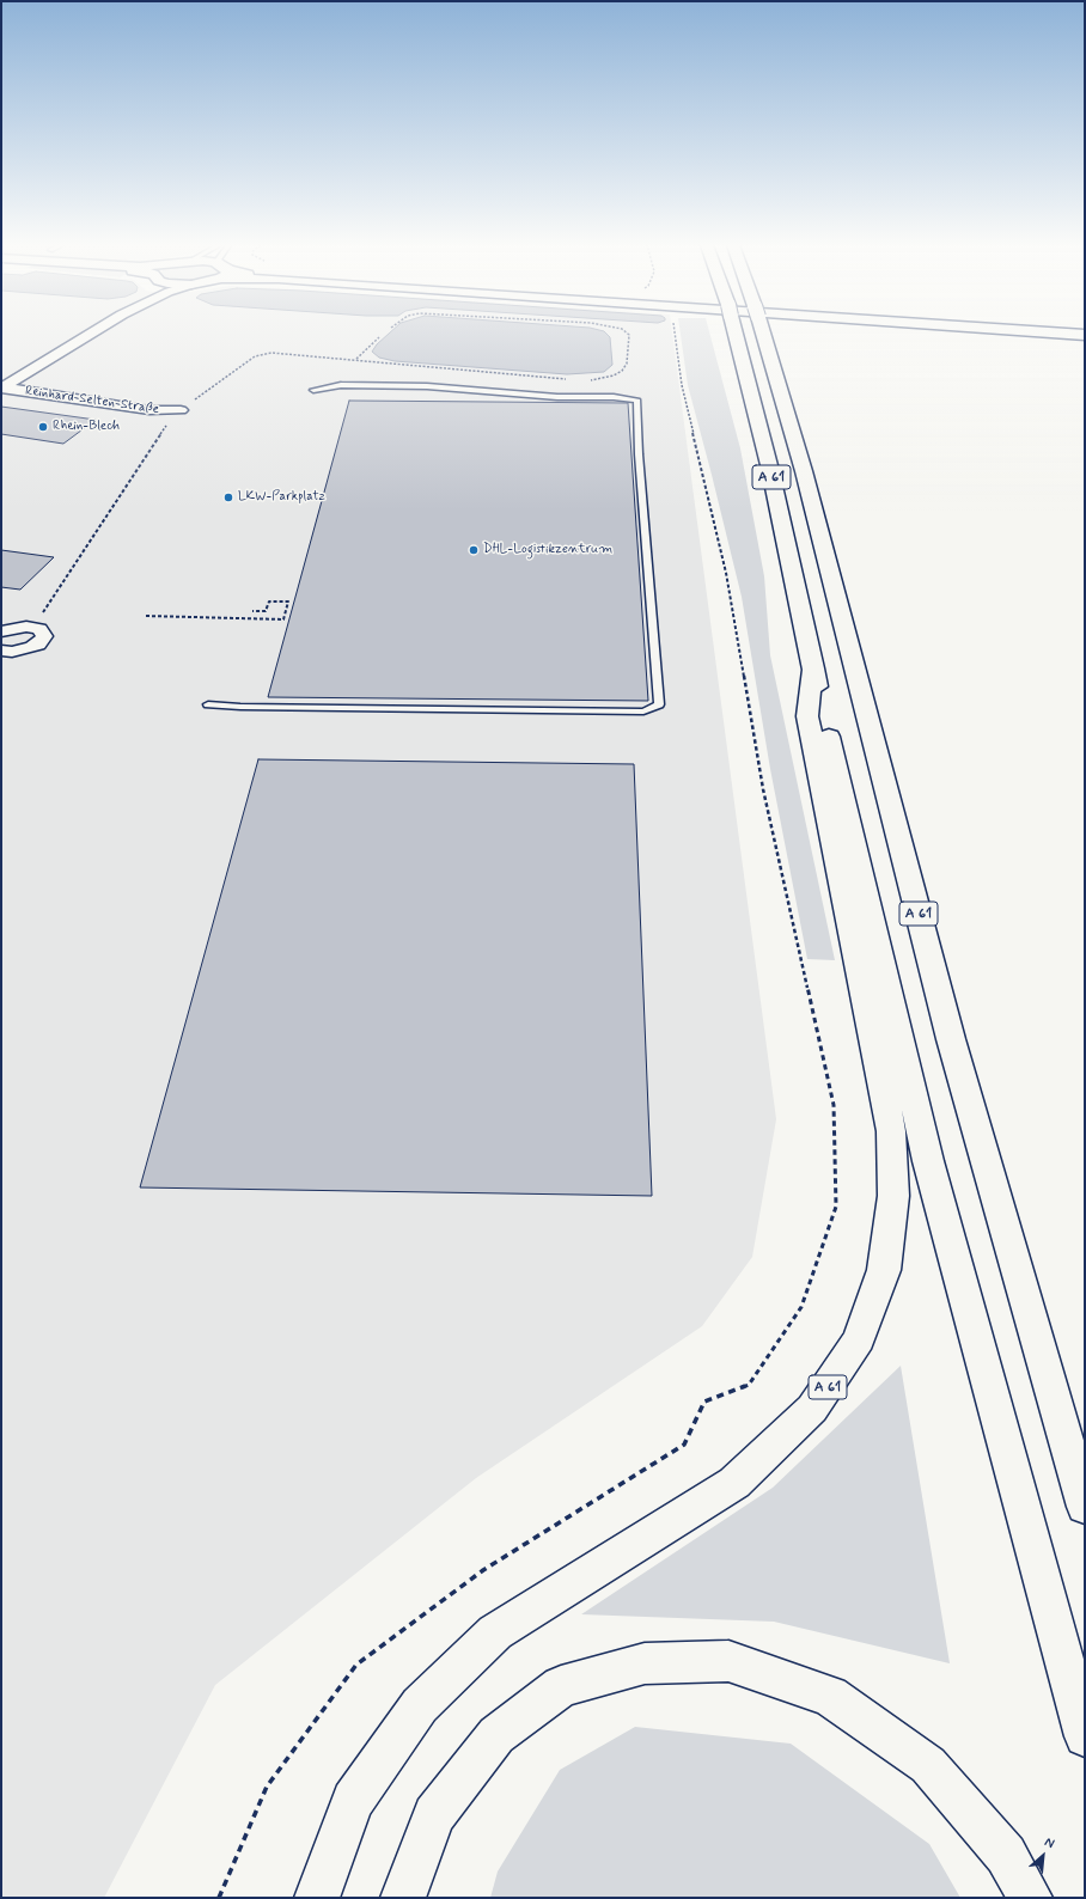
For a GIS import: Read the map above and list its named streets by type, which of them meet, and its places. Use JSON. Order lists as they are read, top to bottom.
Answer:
{
  "streets": {
    "main road": ["A 61"],
    "street": ["Reinhard-Selten-Straße"]
  },
  "places": ["Rhein-Blech", "LKW-Parkplatz", "DHL-Logistikzentrum"],
  "north": "top right"
}
